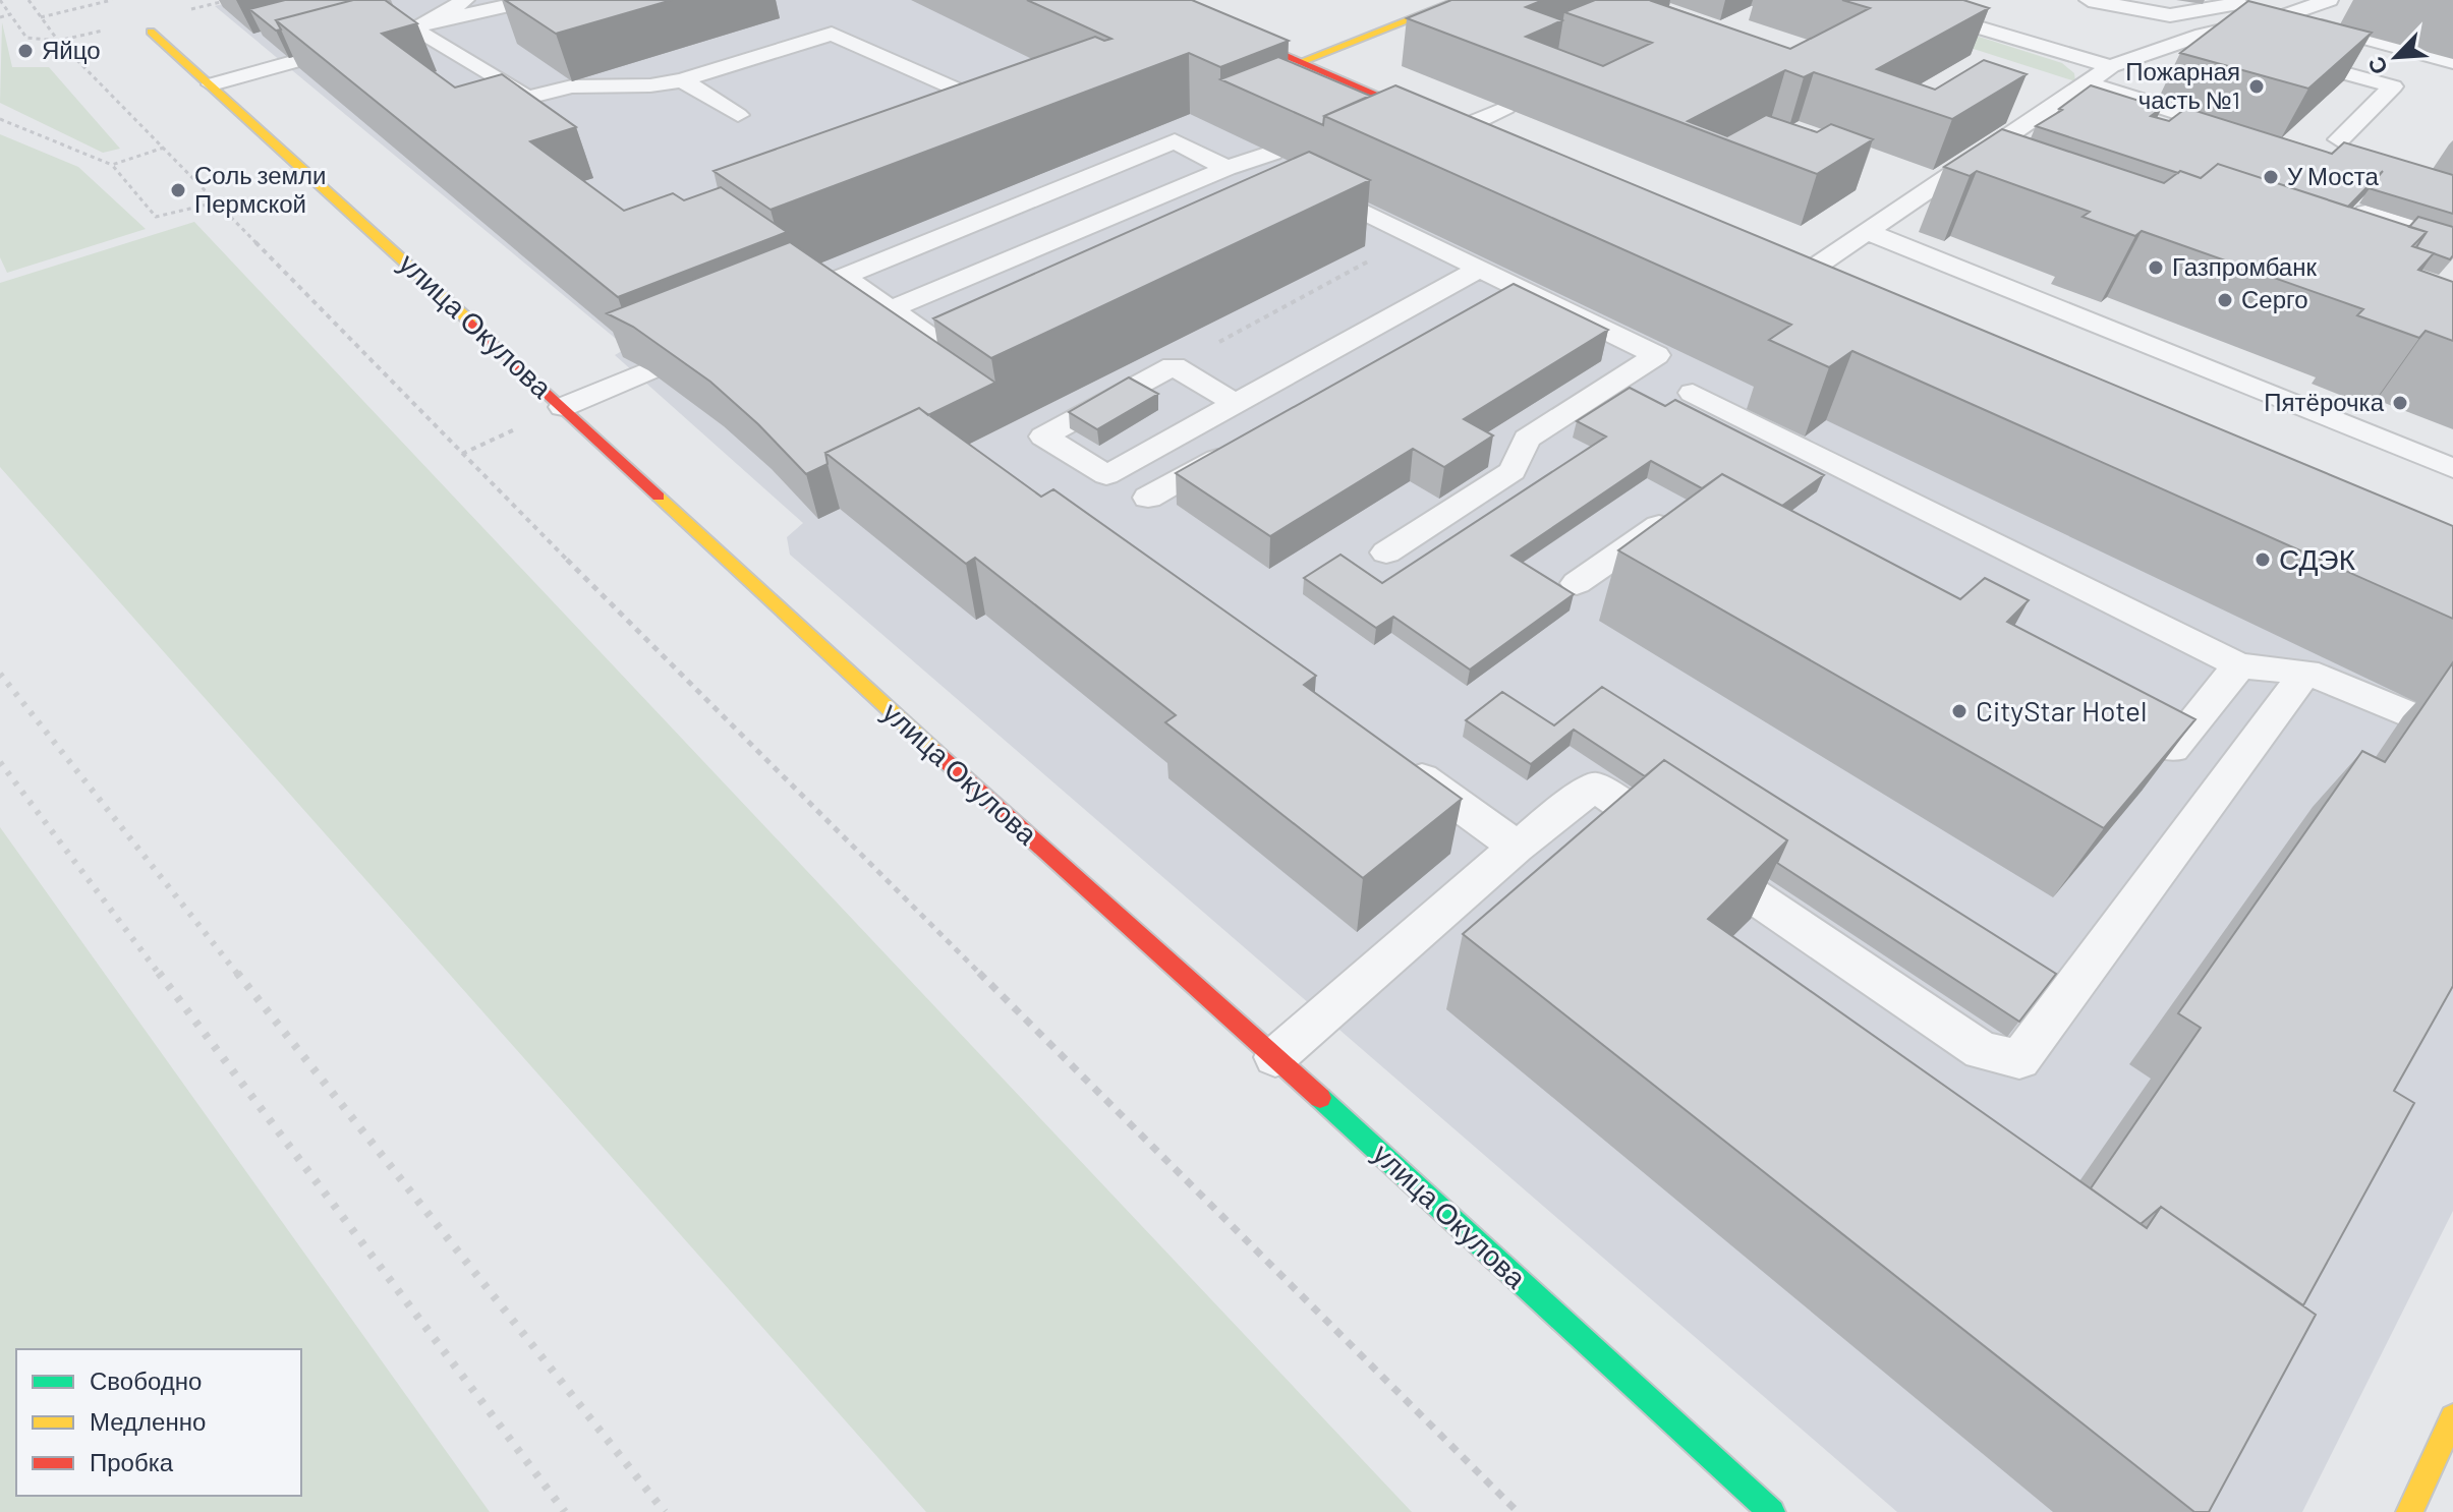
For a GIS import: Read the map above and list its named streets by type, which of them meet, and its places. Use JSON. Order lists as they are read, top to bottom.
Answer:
{
  "streets": {
    "street": ["улица Окулова"]
  },
  "places": [
    "Яйцо",
    "Пожарная часть №1",
    "У Моста",
    "Соль земли Пермской",
    "Газпромбанк",
    "Серго",
    "Пятёрочка",
    "СДЭК",
    "CityStar Hotel"
  ],
  "legend": ["Свободно", "Медленно", "Пробка"],
  "north": "bottom left"
}
